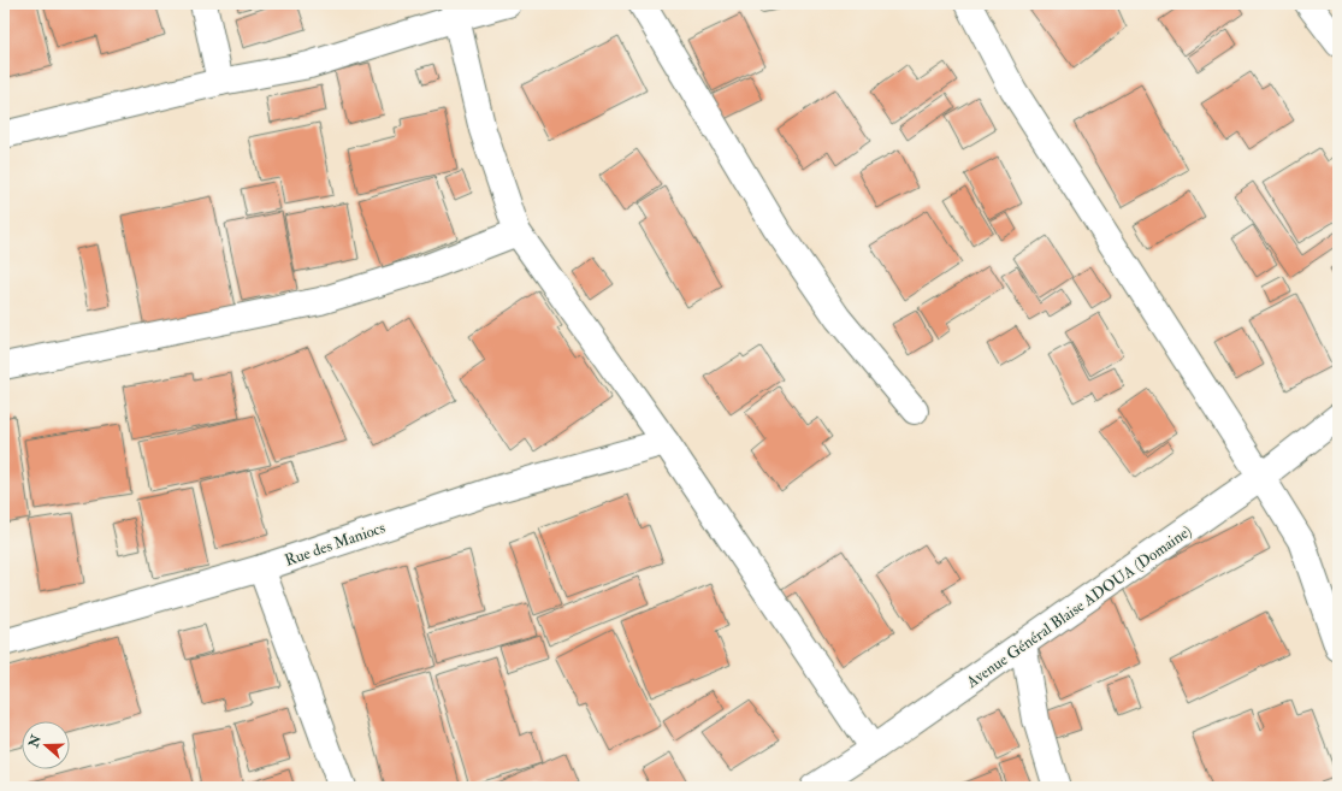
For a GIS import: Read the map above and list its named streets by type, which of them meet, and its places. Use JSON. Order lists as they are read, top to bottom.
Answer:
{
  "streets": {
    "street": ["Rue des Maniocs", "Avenue Général Blaise ADOUA (Domaine)"]
  },
  "north": "left"
}
